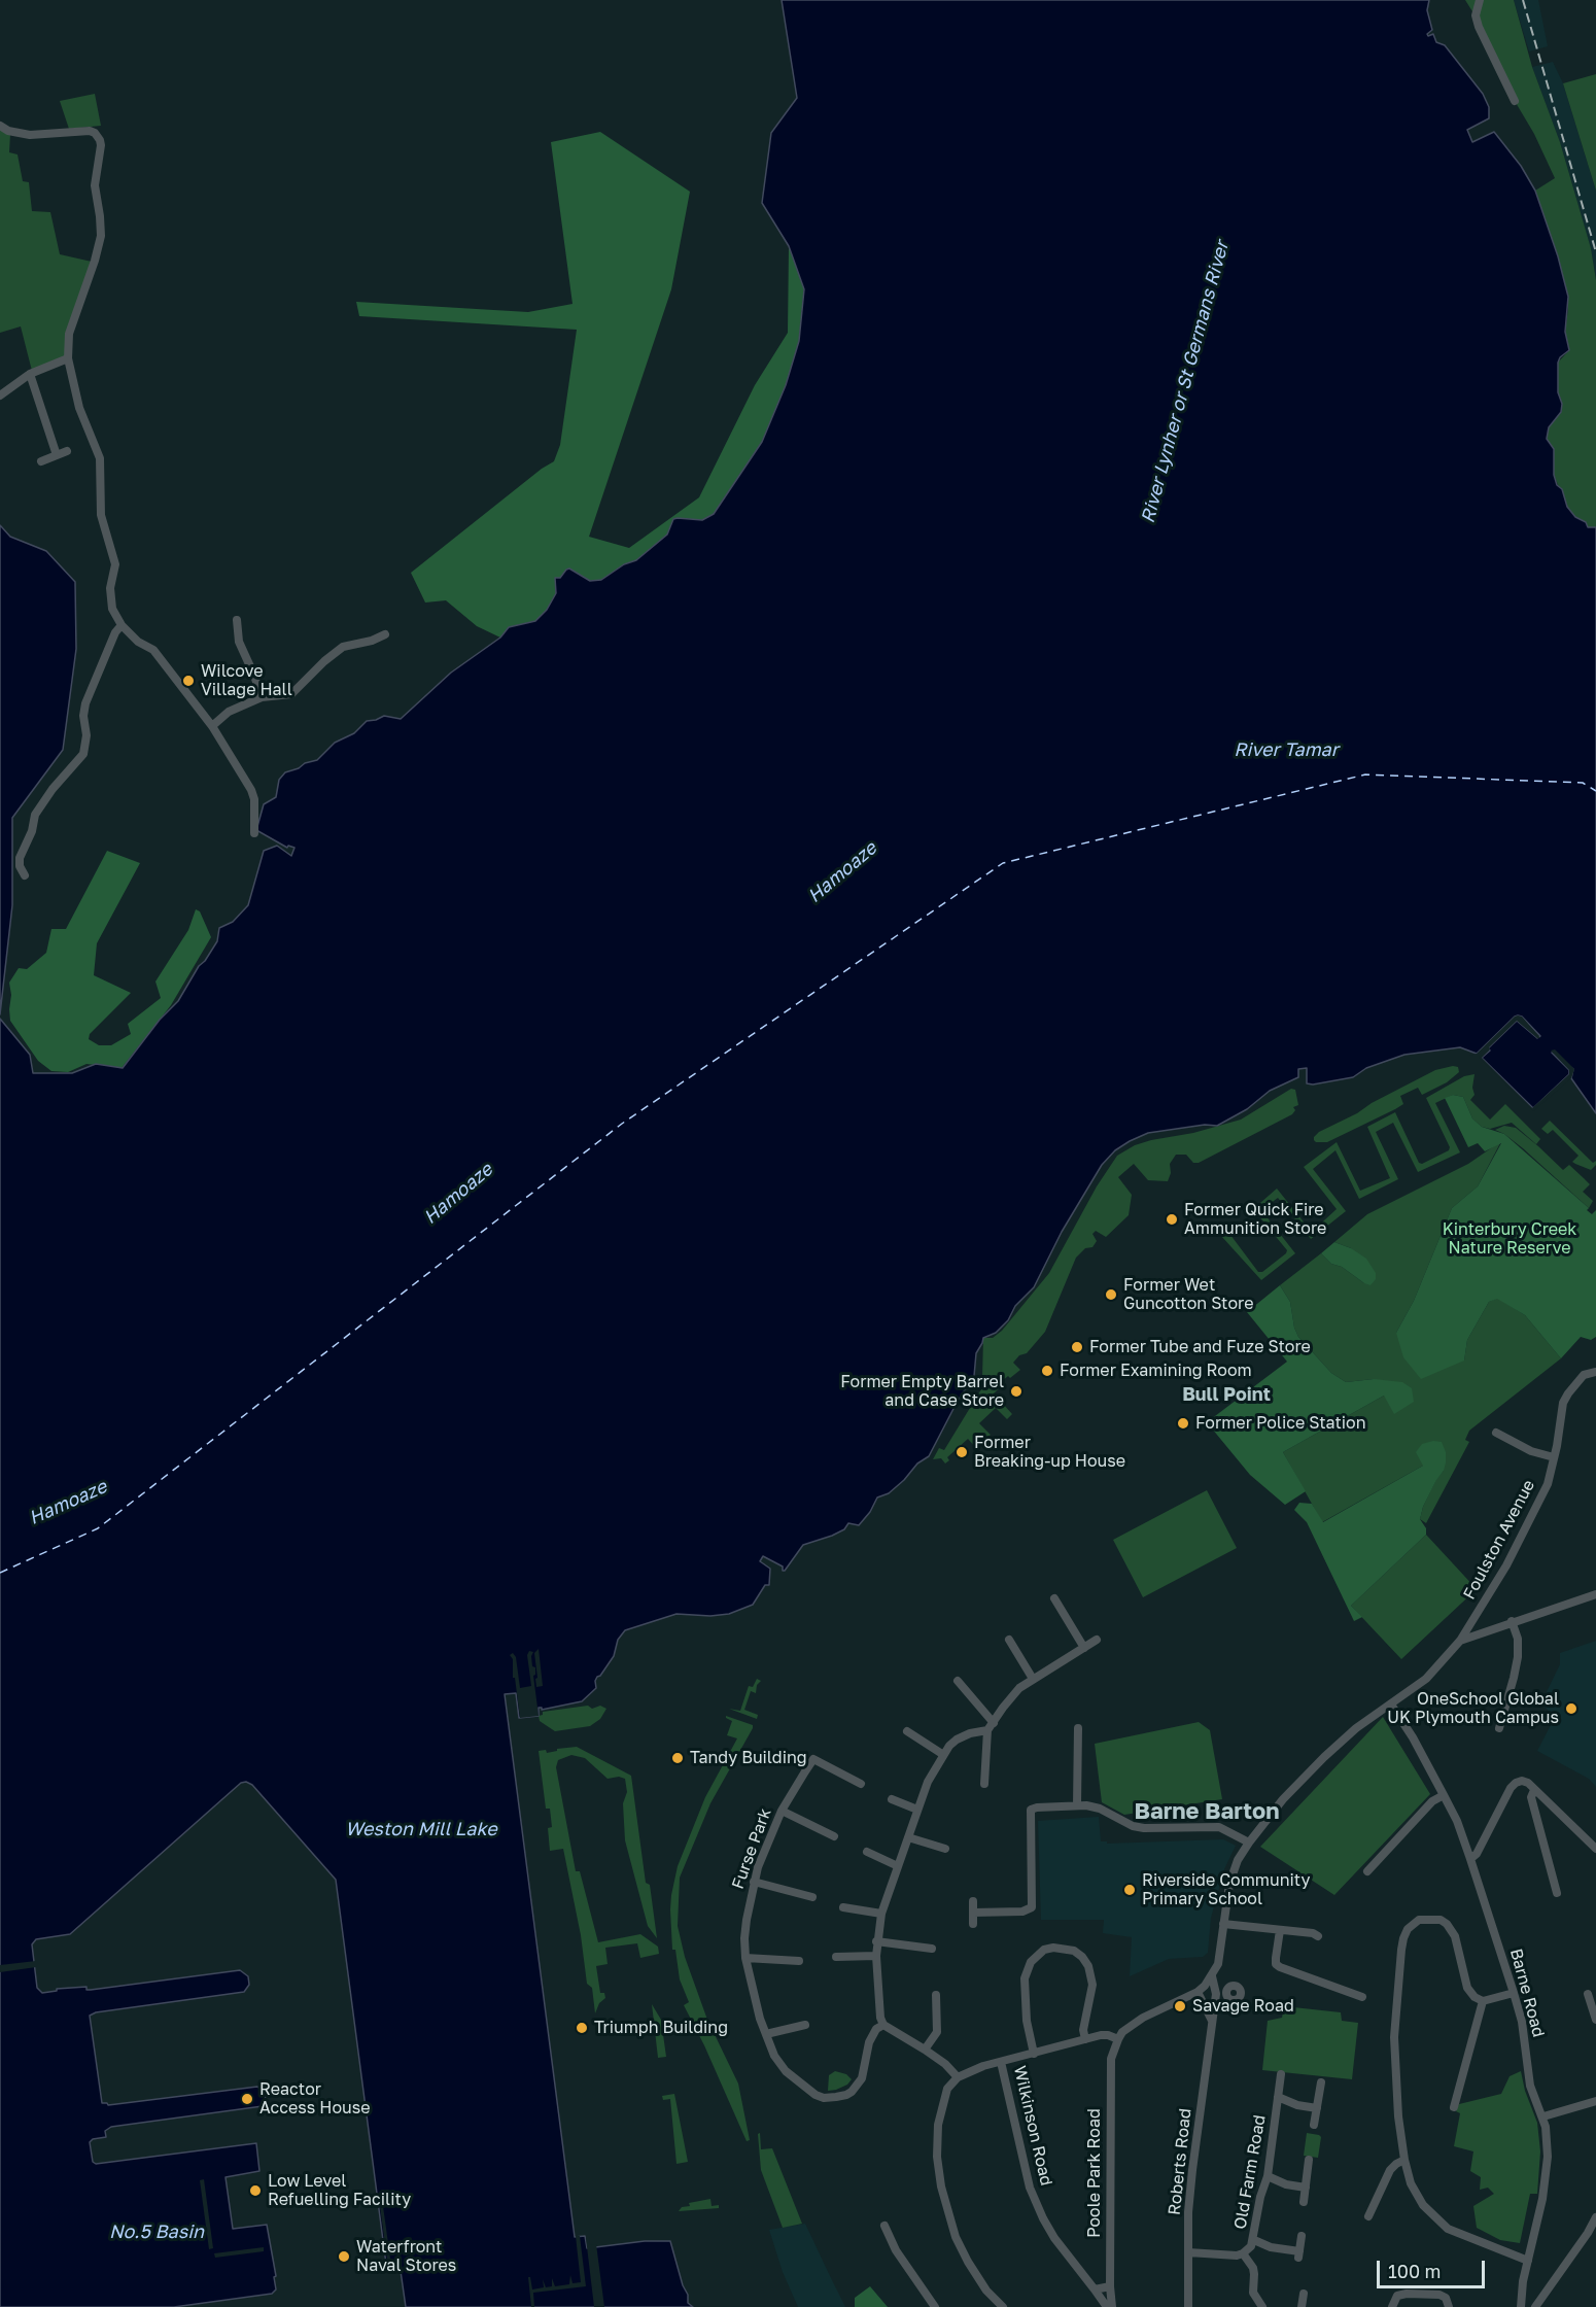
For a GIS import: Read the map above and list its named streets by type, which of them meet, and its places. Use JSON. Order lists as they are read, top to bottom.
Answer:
{
  "streets": {
    "street": [
      "Foulston Avenue",
      "Furse Park",
      "Barne Road",
      "Wilkinson Road",
      "Roberts Road",
      "Old Farm Road",
      "Poole Park Road"
    ]
  },
  "crossings": [
    ["Foulston Avenue", "Barne Road"],
    ["Roberts Road", "Old Farm Road"]
  ],
  "districts": ["Bull Point", "Barne Barton"],
  "water": [
    "River Lynher or St Germans River",
    "River Tamar",
    "Hamoaze",
    "Weston Mill Lake",
    "No.5 Basin"
  ],
  "parks": ["Kinterbury Creek Nature Reserve"],
  "places": [
    "Wilcove Village Hall",
    "Former Quick Fire Ammunition Store",
    "Former Wet Guncotton Store",
    "Former Tube and Fuze Store",
    "Former Examining Room",
    "Former Empty Barrel and Case Store",
    "Former Police Station",
    "Former Breaking-up House",
    "OneSchool Global UK Plymouth Campus",
    "Tandy Building",
    "Riverside Community Primary School",
    "Savage Road",
    "Triumph Building",
    "Reactor Access House",
    "Low Level Refuelling Facility",
    "Waterfront Naval Stores"
  ],
  "scale_bar": "100 m"
}
